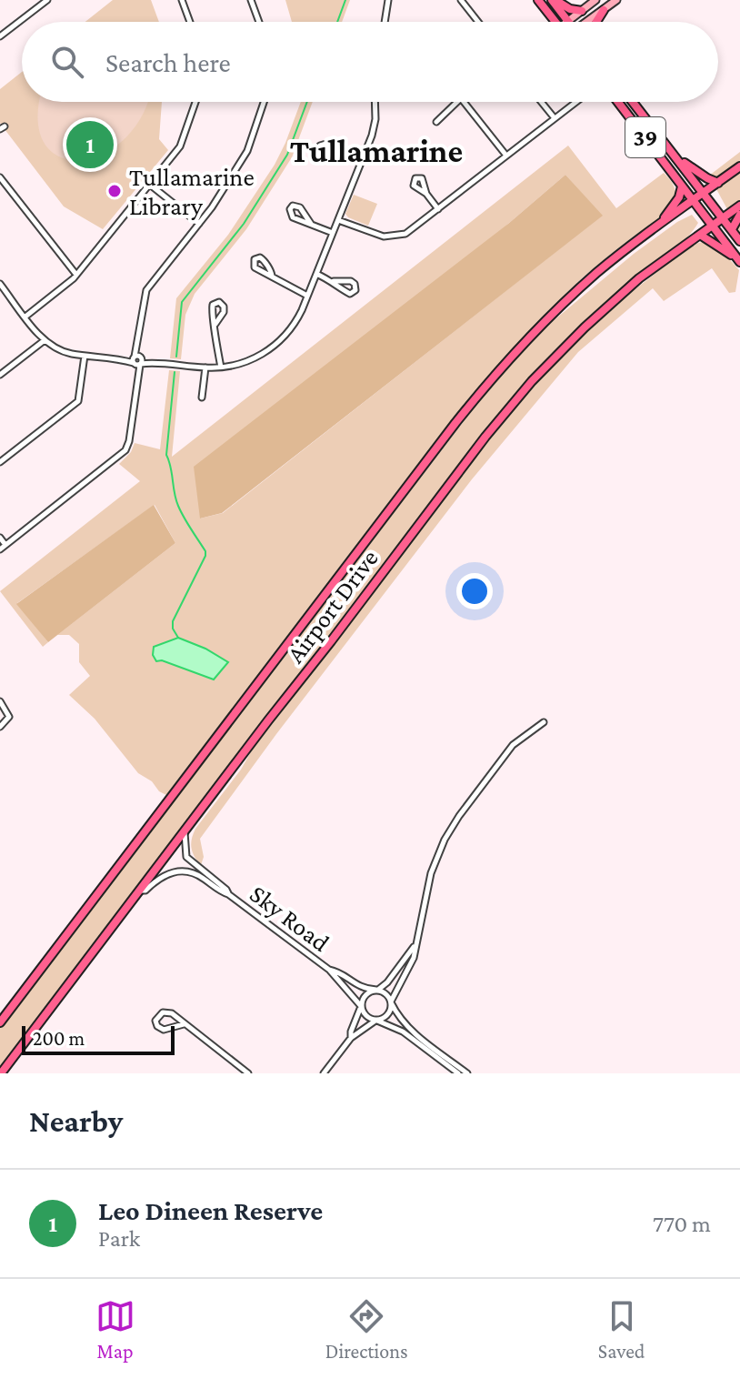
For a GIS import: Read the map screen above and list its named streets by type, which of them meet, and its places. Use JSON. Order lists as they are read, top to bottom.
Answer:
{
  "streets": {
    "main road": ["39", "Airport Drive"],
    "street": ["Sky Road"]
  },
  "crossings": [
    ["39", "Airport Drive"],
    ["Airport Drive", "Sky Road"]
  ],
  "districts": ["Tullamarine"],
  "places": ["Tullamarine Library"],
  "scale_bar": "200 m",
  "page": {
    "search": "Search here",
    "pins": "1",
    "scale": "200 m",
    "heading": "Nearby",
    "list": [
      {
        "mark": "1",
        "name": "Leo Dineen Reserve",
        "note": "Park",
        "value": "770 m"
      }
    ],
    "nav": ["Map", "Directions", "Saved"]
  }
}
